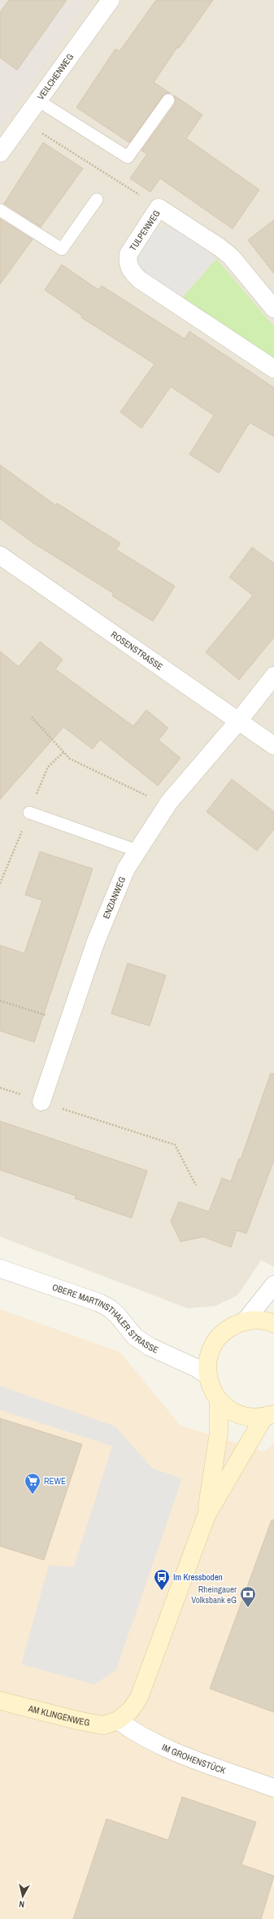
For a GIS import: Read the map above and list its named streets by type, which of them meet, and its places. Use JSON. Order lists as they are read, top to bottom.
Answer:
{
  "streets": {
    "street": [
      "VEILCHENWEG",
      "TULPENWEG",
      "ROSENSTRASSE",
      "ENZIANWEG",
      "OBERE MARTINSTHALER STRASSE",
      "AM KLINGENWEG",
      "IM GROHENSTÜCK"
    ]
  },
  "crossings": [
    ["ROSENSTRASSE", "ENZIANWEG"],
    ["AM KLINGENWEG", "IM GROHENSTÜCK"]
  ],
  "places": {
    "supermarket": ["REWE"],
    "bus stop": ["Im Kressboden"],
    "bank": ["Rheingauer Volksbank eG"]
  },
  "north": "bottom"
}
